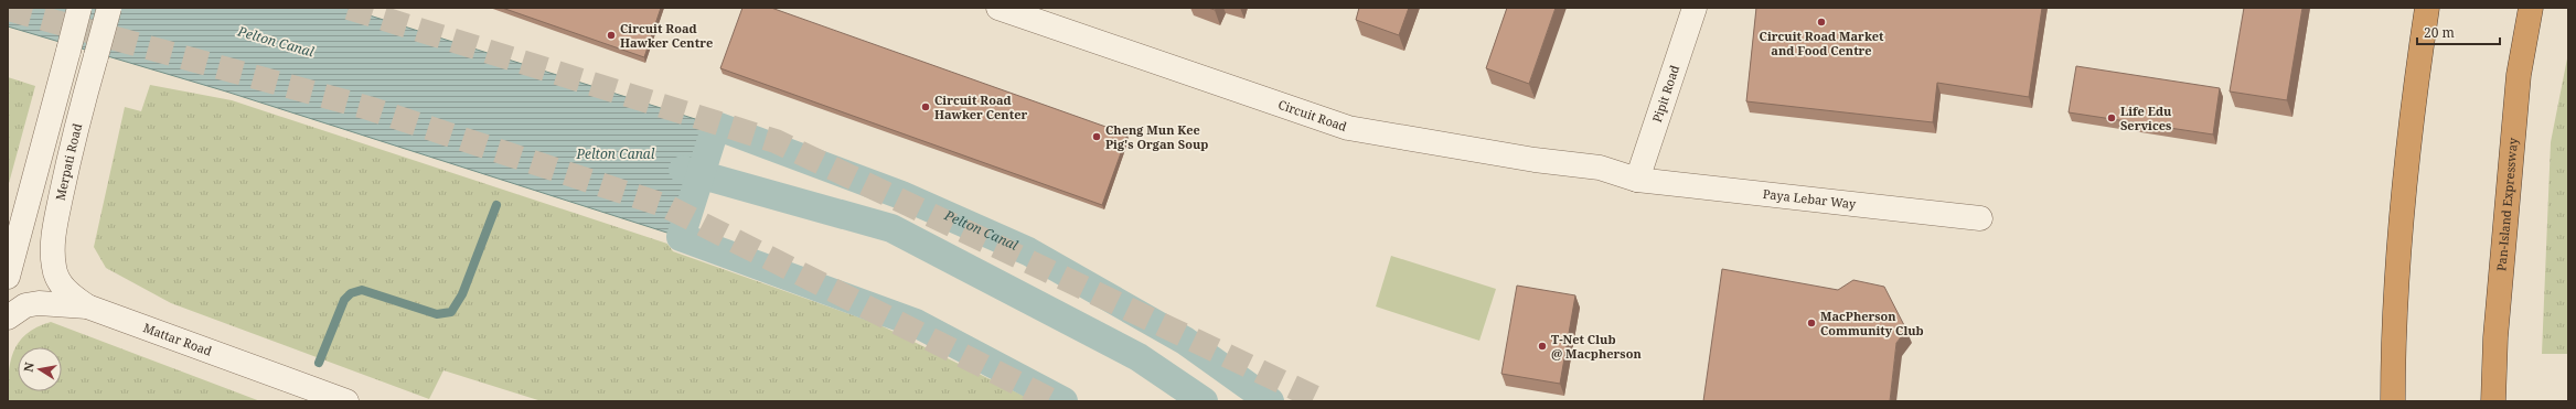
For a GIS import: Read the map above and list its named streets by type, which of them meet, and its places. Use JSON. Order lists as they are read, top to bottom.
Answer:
{
  "streets": {
    "highway": ["Pan-Island Expressway"],
    "street": [
      "Pipit Road",
      "Circuit Road",
      "Merpati Road",
      "Paya Lebar Way",
      "Mattar Road"
    ]
  },
  "crossings": [
    ["Pipit Road", "Circuit Road"],
    ["Pipit Road", "Paya Lebar Way"],
    ["Circuit Road", "Paya Lebar Way"],
    ["Merpati Road", "Mattar Road"]
  ],
  "water": ["Pelton Canal"],
  "places": [
    "Circuit Road Market and Food Centre",
    "Circuit Road Hawker Centre",
    "Circuit Road Hawker Center",
    "Life Edu Services",
    "Cheng Mun Kee Pig's Organ Soup",
    "MacPherson Community Club",
    "T-Net Club @ Macpherson"
  ],
  "scale_bar": "20 m",
  "north": "left"
}
